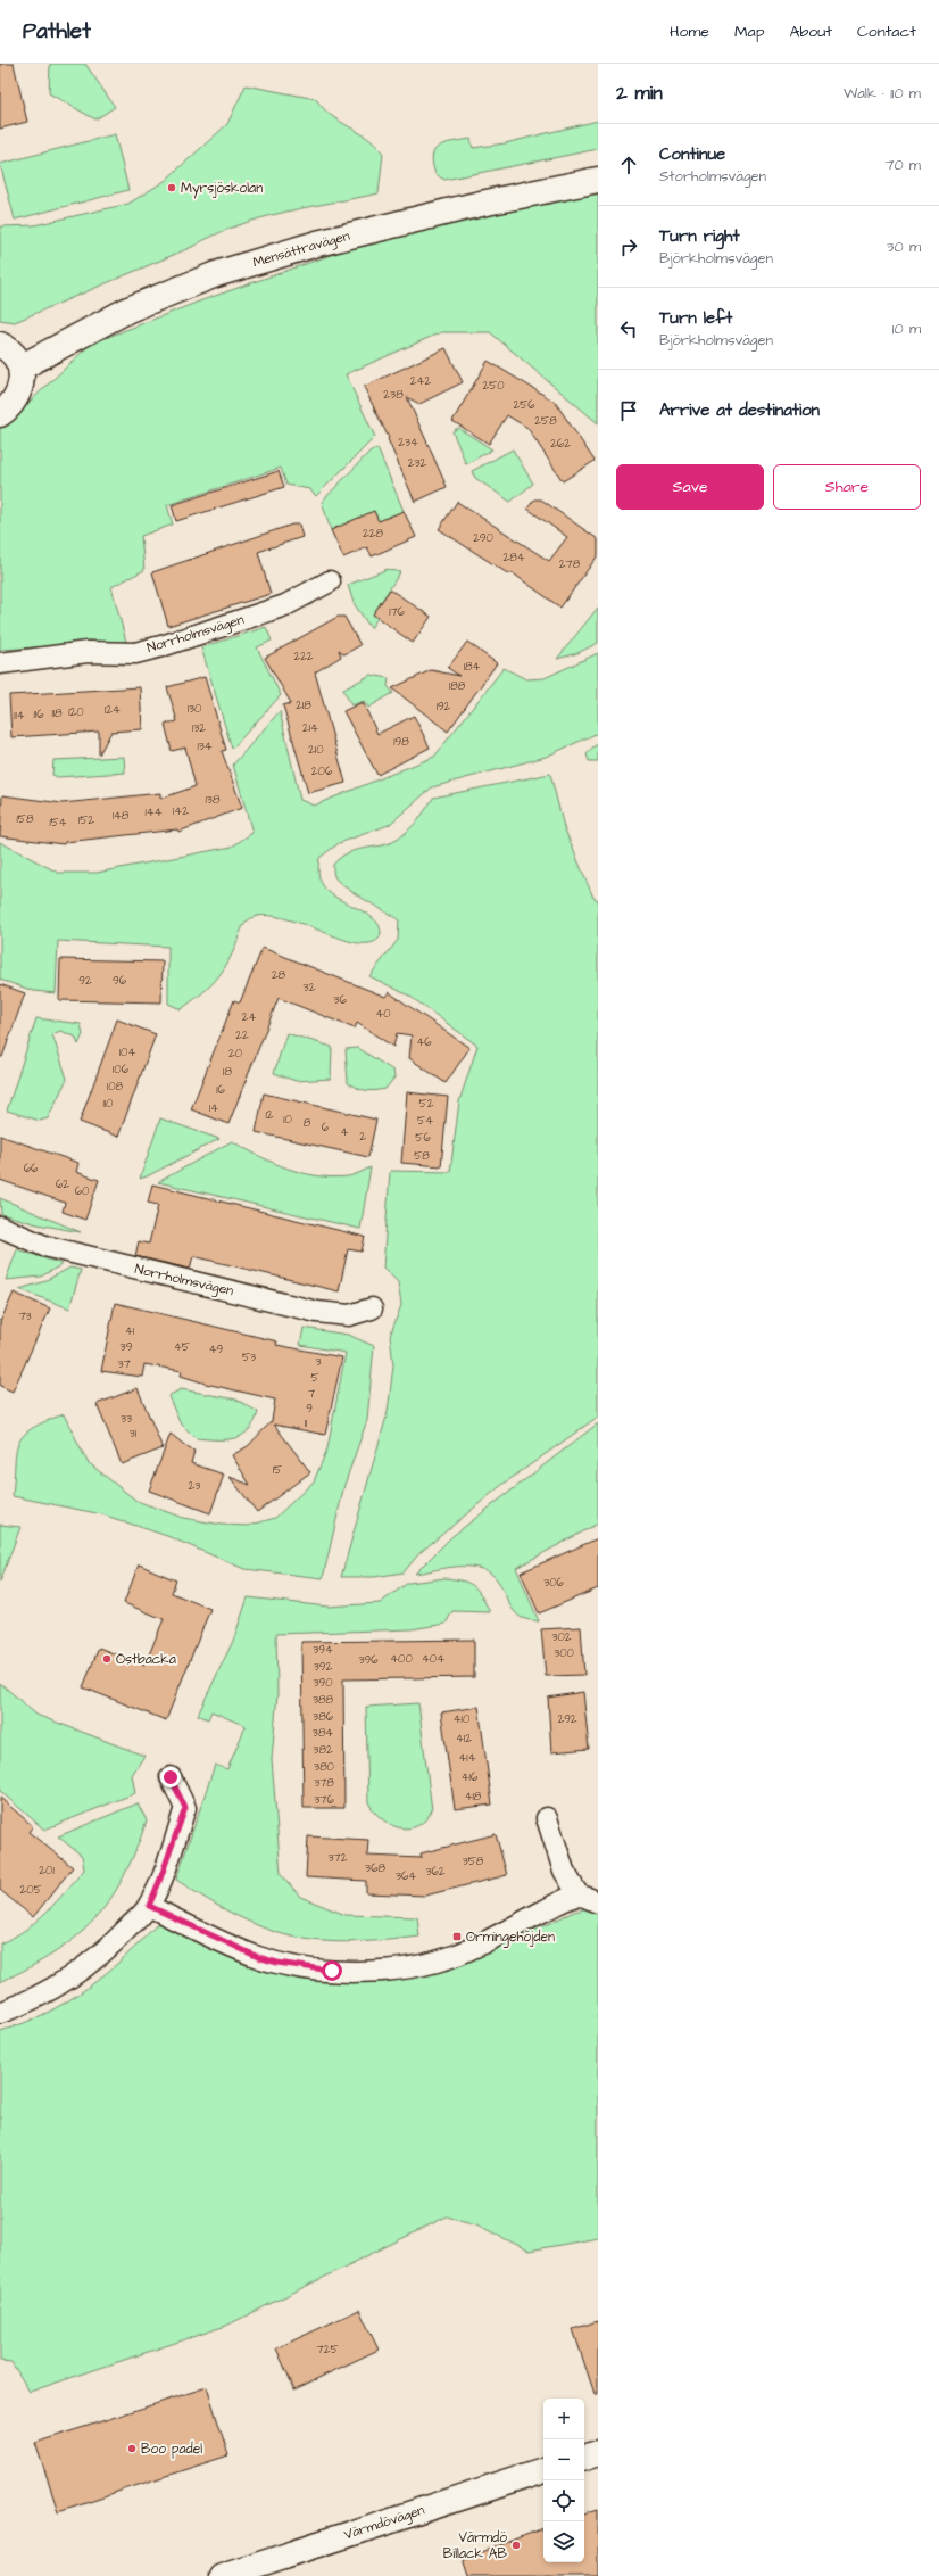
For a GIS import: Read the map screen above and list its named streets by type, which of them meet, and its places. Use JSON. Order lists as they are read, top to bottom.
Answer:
{
  "streets": {
    "street": ["Mensättravägen", "Norrholmsvägen", "Värmdövägen"]
  },
  "places": {
    "other": [
      "Myrsjöskolan",
      "Östbacka",
      "Boo padel",
      "Värmdö Billack AB"
    ],
    "transit": ["Ormingehöjden"]
  },
  "house_numbers": [
    "242",
    "250",
    "238",
    "256",
    "258",
    "234",
    "262",
    "232",
    "228",
    "290",
    "284",
    "278",
    "176",
    "222",
    "184",
    "188",
    "218",
    "192",
    "130",
    "124",
    "120",
    "118",
    "116",
    "114",
    "132",
    "214",
    "198",
    "134",
    "210",
    "206",
    "138",
    "142",
    "144",
    "148",
    "158",
    "152",
    "154",
    "28",
    "92",
    "96",
    "32",
    "36",
    "40",
    "24",
    "22",
    "46",
    "104",
    "20",
    "106",
    "18",
    "108",
    "16",
    "110",
    "52",
    "14",
    "12",
    "10",
    "54",
    "8",
    "6",
    "4",
    "2",
    "56",
    "58",
    "66",
    "62",
    "60",
    "73",
    "41",
    "39",
    "45",
    "49",
    "53",
    "3",
    "37",
    "5",
    "7",
    "9",
    "33",
    "11",
    "31",
    "15",
    "23",
    "306",
    "302",
    "394",
    "300",
    "400",
    "404",
    "396",
    "392",
    "390",
    "388",
    "386",
    "410",
    "292",
    "384",
    "412",
    "382",
    "414",
    "380",
    "416",
    "378",
    "418",
    "376",
    "372",
    "358",
    "368",
    "201",
    "362",
    "364",
    "205",
    "725"
  ],
  "page": {
    "header": "Pathlet",
    "nav": [
      "Home",
      "Map",
      "About",
      "Contact"
    ],
    "heading": ["2 min", "Walk · 110 m"],
    "list": [
      ["Continue", "Storholmsvägen", "70 m"],
      ["Turn right", "Björkholmsvägen", "30 m"],
      ["Turn left", "Björkholmsvägen", "10 m"],
      "Arrive at destination"
    ],
    "buttons": ["Save", "Share"],
    "map_buttons": ["+", "−"]
  }
}
